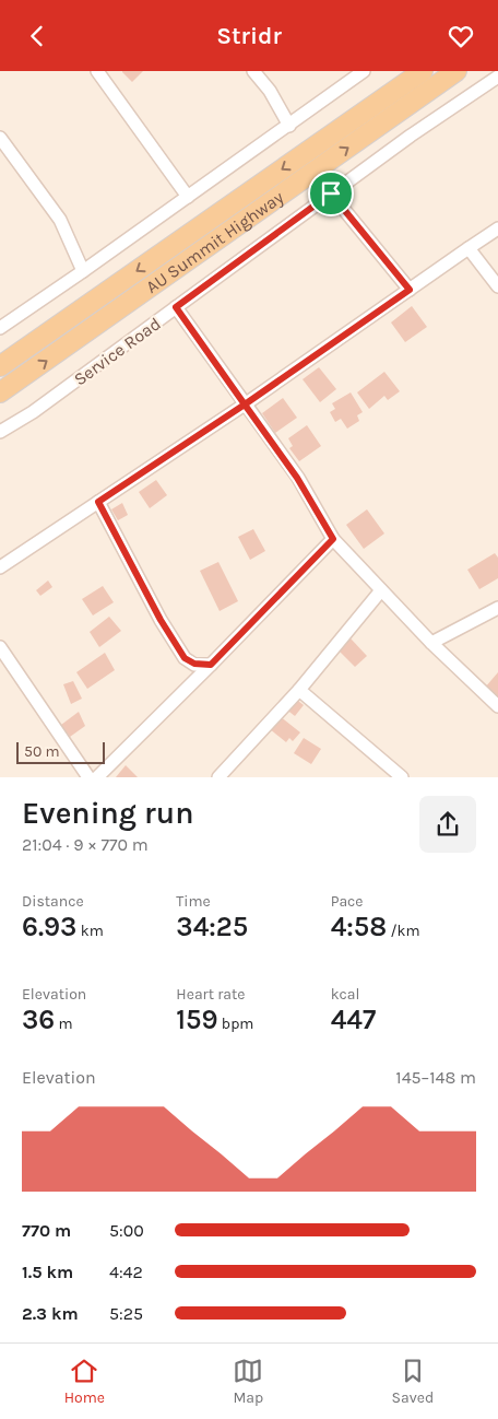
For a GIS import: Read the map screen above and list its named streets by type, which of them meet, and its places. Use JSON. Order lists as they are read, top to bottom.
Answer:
{
  "streets": {
    "main road": ["AU Summit Highway"],
    "street": ["Service Road"]
  },
  "scale_bar": "50 m",
  "page": {
    "header": "Stridr",
    "scale": "50 m",
    "heading": ["Evening run", "21:04 · 9 × 770 m"],
    "stats": [
      ["Distance", "6.93 km"],
      ["Time", "34:25"],
      ["Pace", "4:58 /km"],
      ["Elevation", "36 m"],
      ["Heart rate", "159 bpm"],
      ["kcal", "447"]
    ],
    "chart": ["Elevation", "145–148 m"],
    "list": [
      {
        "name": "770 m",
        "note": "5:00"
      },
      {
        "name": "1.5 km",
        "note": "4:42"
      },
      {
        "name": "2.3 km",
        "note": "5:25"
      }
    ],
    "tabs": ["Home", "Map", "Saved"]
  }
}
